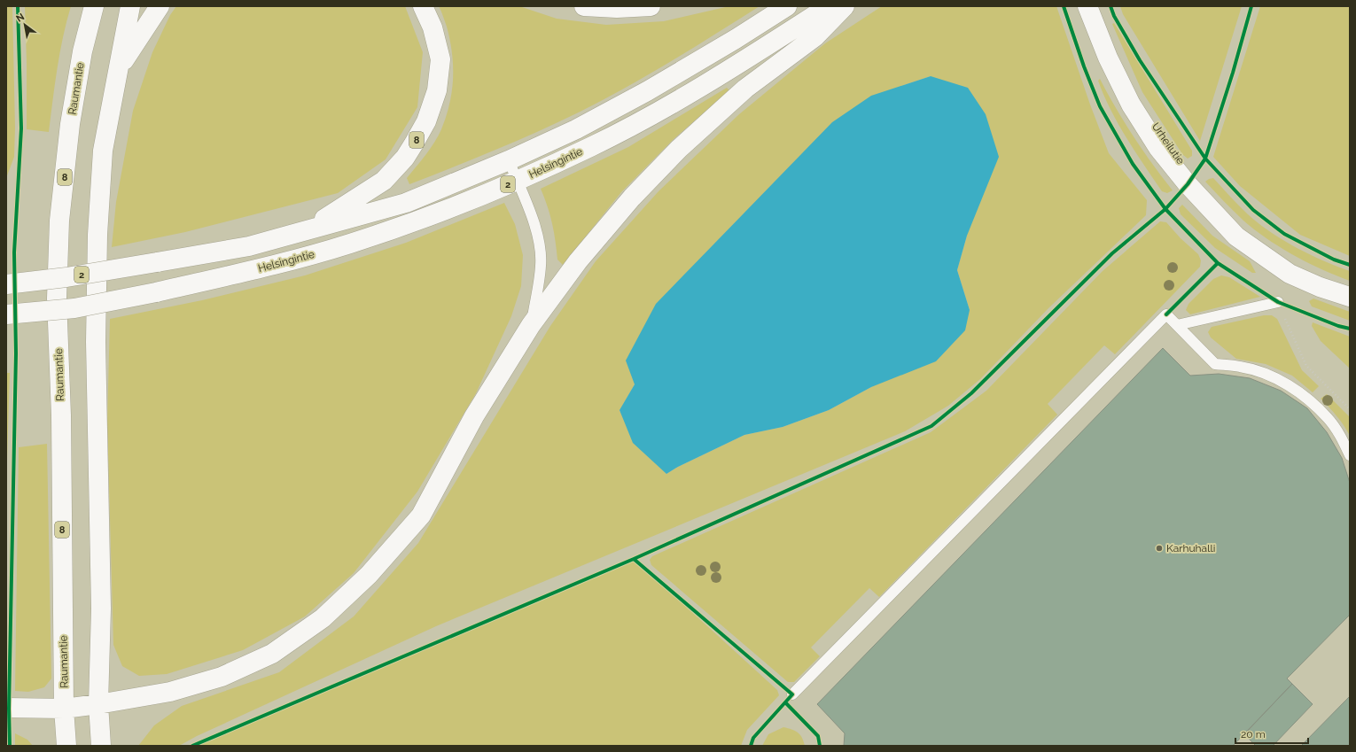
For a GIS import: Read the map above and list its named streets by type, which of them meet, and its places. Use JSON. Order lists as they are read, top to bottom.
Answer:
{
  "streets": {
    "main road": [
      "Raumantie",
      "8",
      "Urheilutie",
      "Helsingintie",
      "2"
    ]
  },
  "crossings": [
    ["8", "Helsingintie"]
  ],
  "places": ["Karhuhalli"],
  "scale_bar": "20 m",
  "north": "top left"
}
